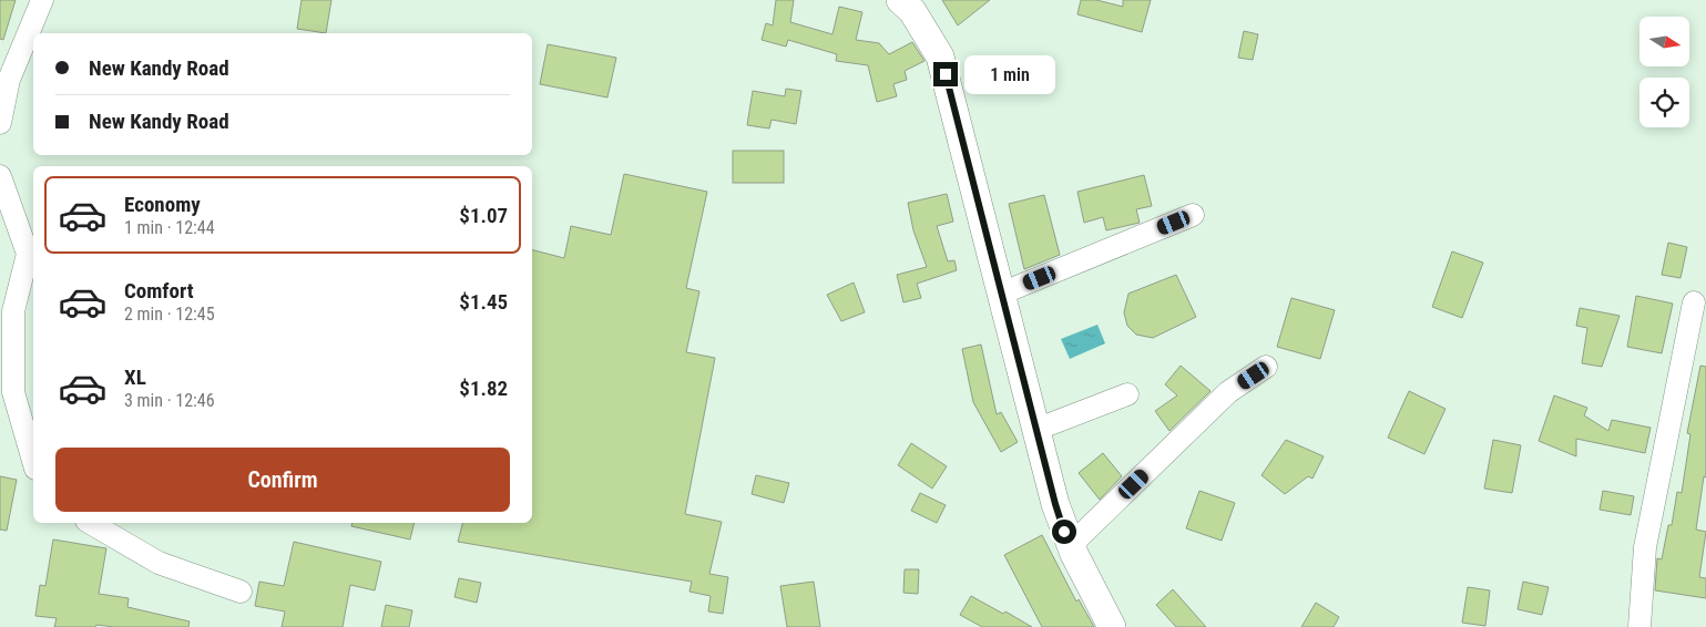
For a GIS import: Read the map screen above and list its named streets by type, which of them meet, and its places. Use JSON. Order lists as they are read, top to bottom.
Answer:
{
  "north": "right",
  "page": {
    "banner": ["New Kandy Road", "New Kandy Road"],
    "bubble": "1 min",
    "list": [
      {
        "name": "Economy",
        "note": "1 min · 12:44",
        "value": "$1.07"
      },
      {
        "name": "Comfort",
        "note": "2 min · 12:45",
        "value": "$1.45"
      },
      {
        "name": "XL",
        "note": "3 min · 12:46",
        "value": "$1.82"
      }
    ],
    "buttons": "Confirm"
  }
}
